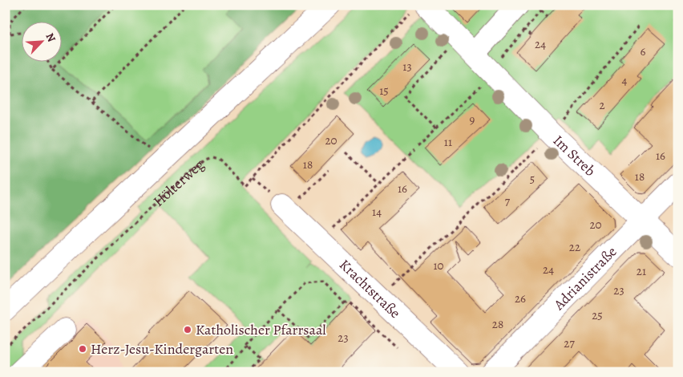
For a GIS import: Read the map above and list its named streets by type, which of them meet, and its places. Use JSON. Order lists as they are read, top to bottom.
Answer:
{
  "streets": {
    "street": [
      "Im Streb",
      "Hölterweg",
      "Adrianistraße",
      "Krachtstraße"
    ]
  },
  "crossings": [
    ["Im Streb", "Hölterweg"],
    ["Im Streb", "Adrianistraße"]
  ],
  "places": ["Katholischer Pfarrsaal", "Herz-Jesu-Kindergarten"],
  "house_numbers": [
    "24",
    "6",
    "13",
    "4",
    "15",
    "2",
    "9",
    "20",
    "11",
    "16",
    "18",
    "18",
    "5",
    "16",
    "7",
    "14",
    "20",
    "22",
    "10",
    "24",
    "21",
    "23",
    "26",
    "25",
    "28",
    "23",
    "27"
  ],
  "north": "top right"
}
